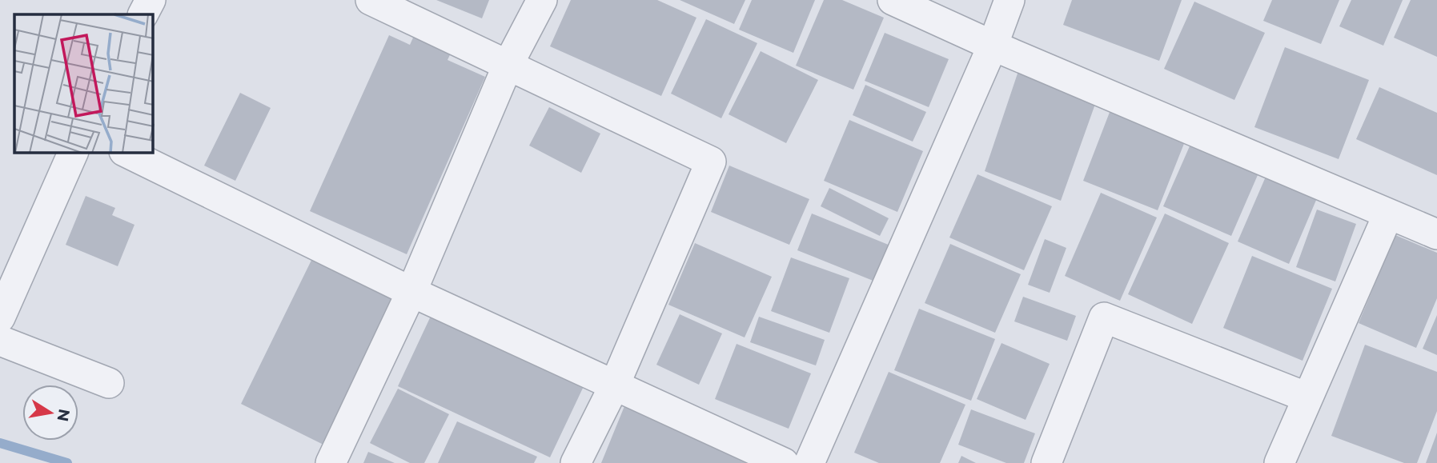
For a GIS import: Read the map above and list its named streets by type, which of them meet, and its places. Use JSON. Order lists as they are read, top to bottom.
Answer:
{
  "north": "right"
}
